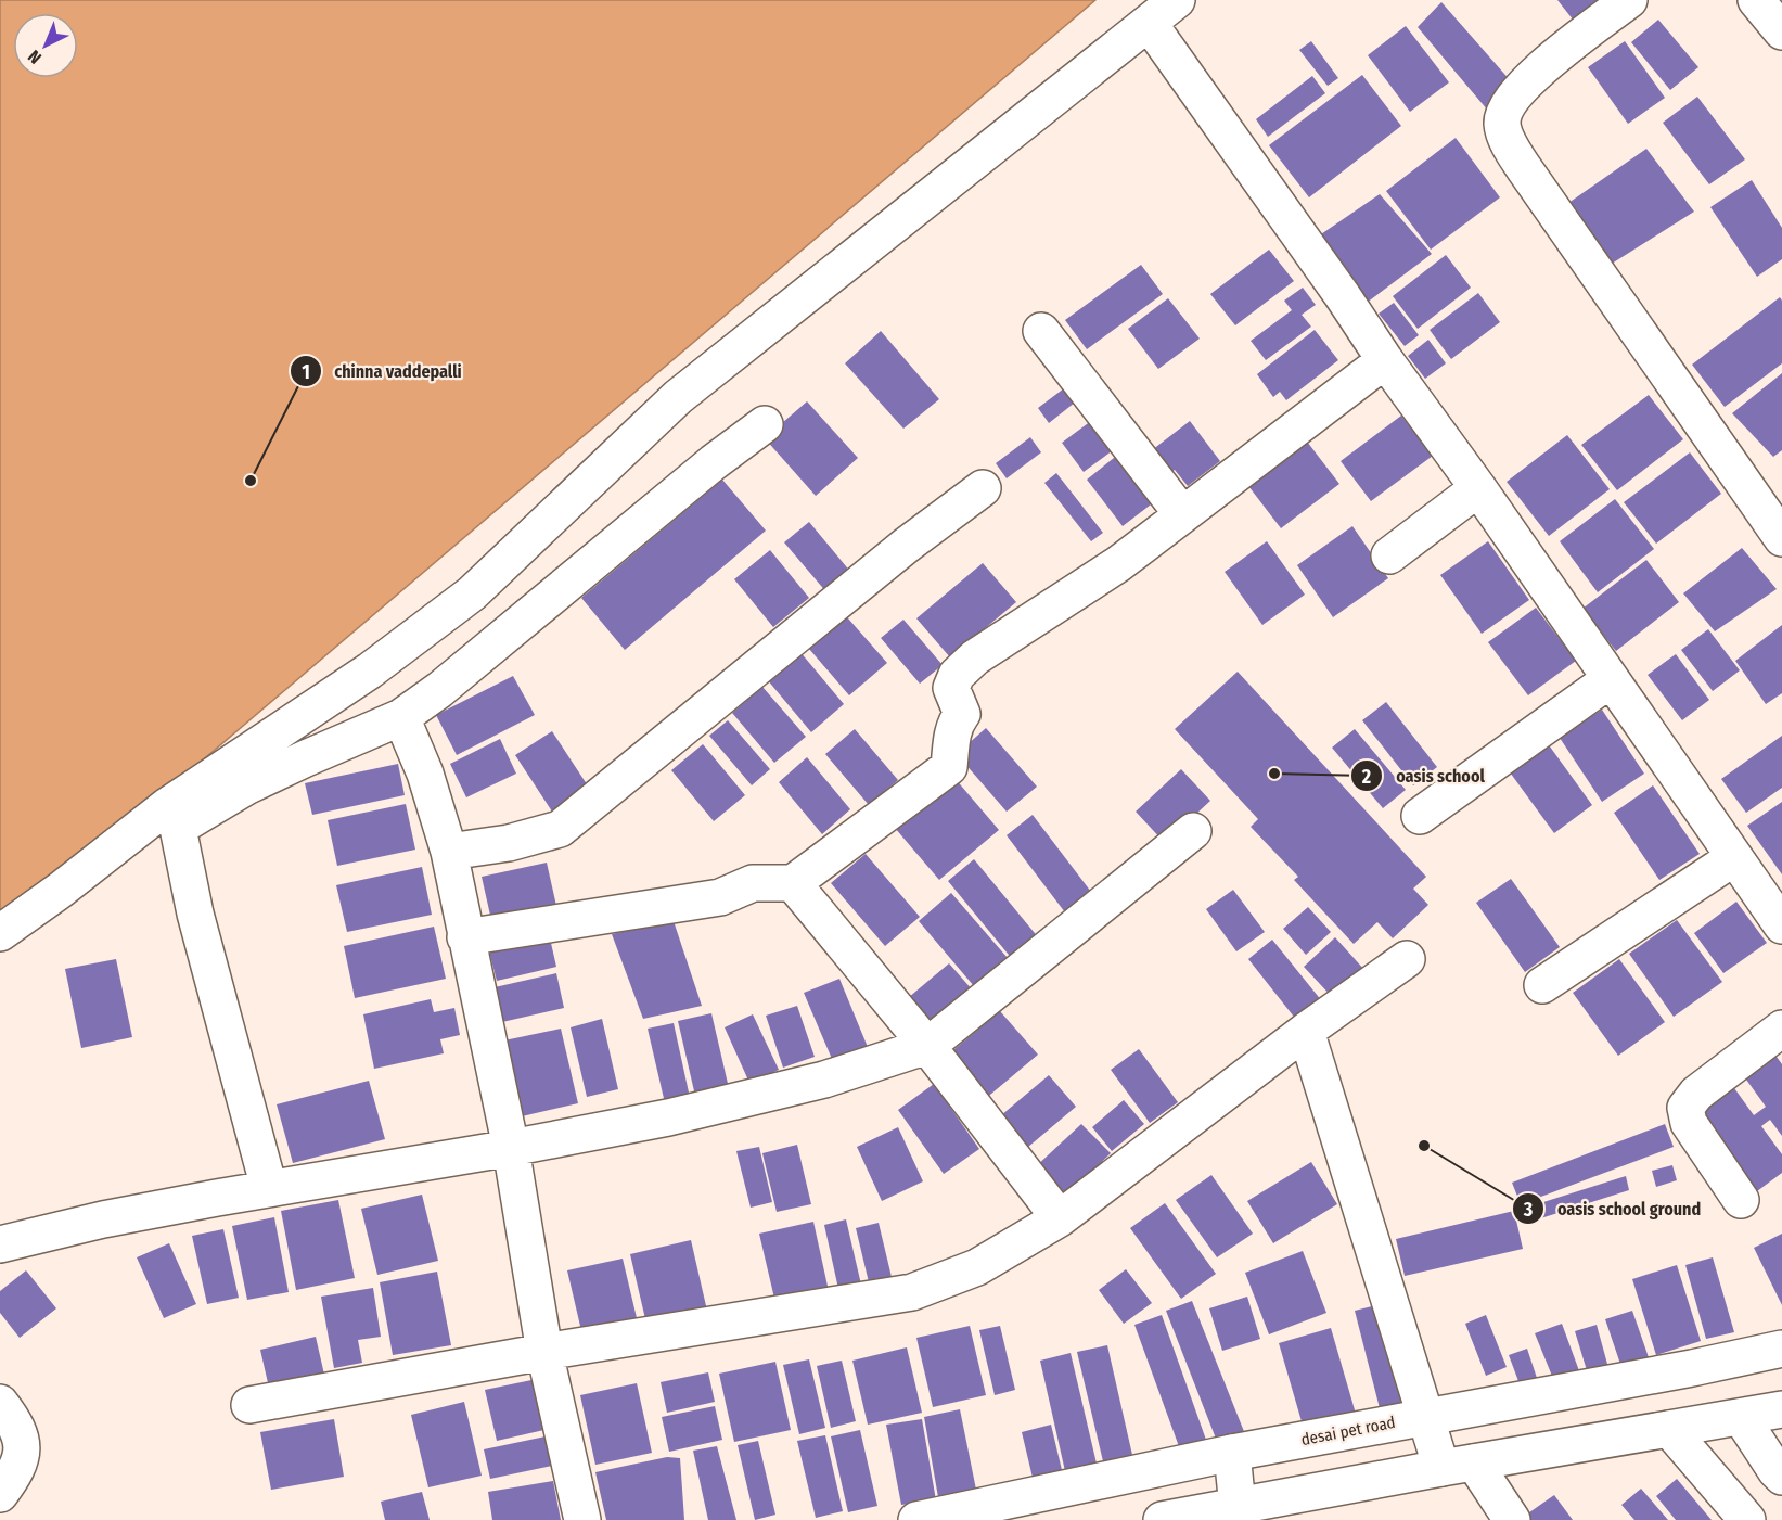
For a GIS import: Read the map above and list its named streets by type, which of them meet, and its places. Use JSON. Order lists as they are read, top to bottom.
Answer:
{
  "streets": {
    "street": ["desai pet road"]
  },
  "places": ["chinna vaddepalli", "oasis school", "oasis school ground"],
  "north": "bottom left"
}
